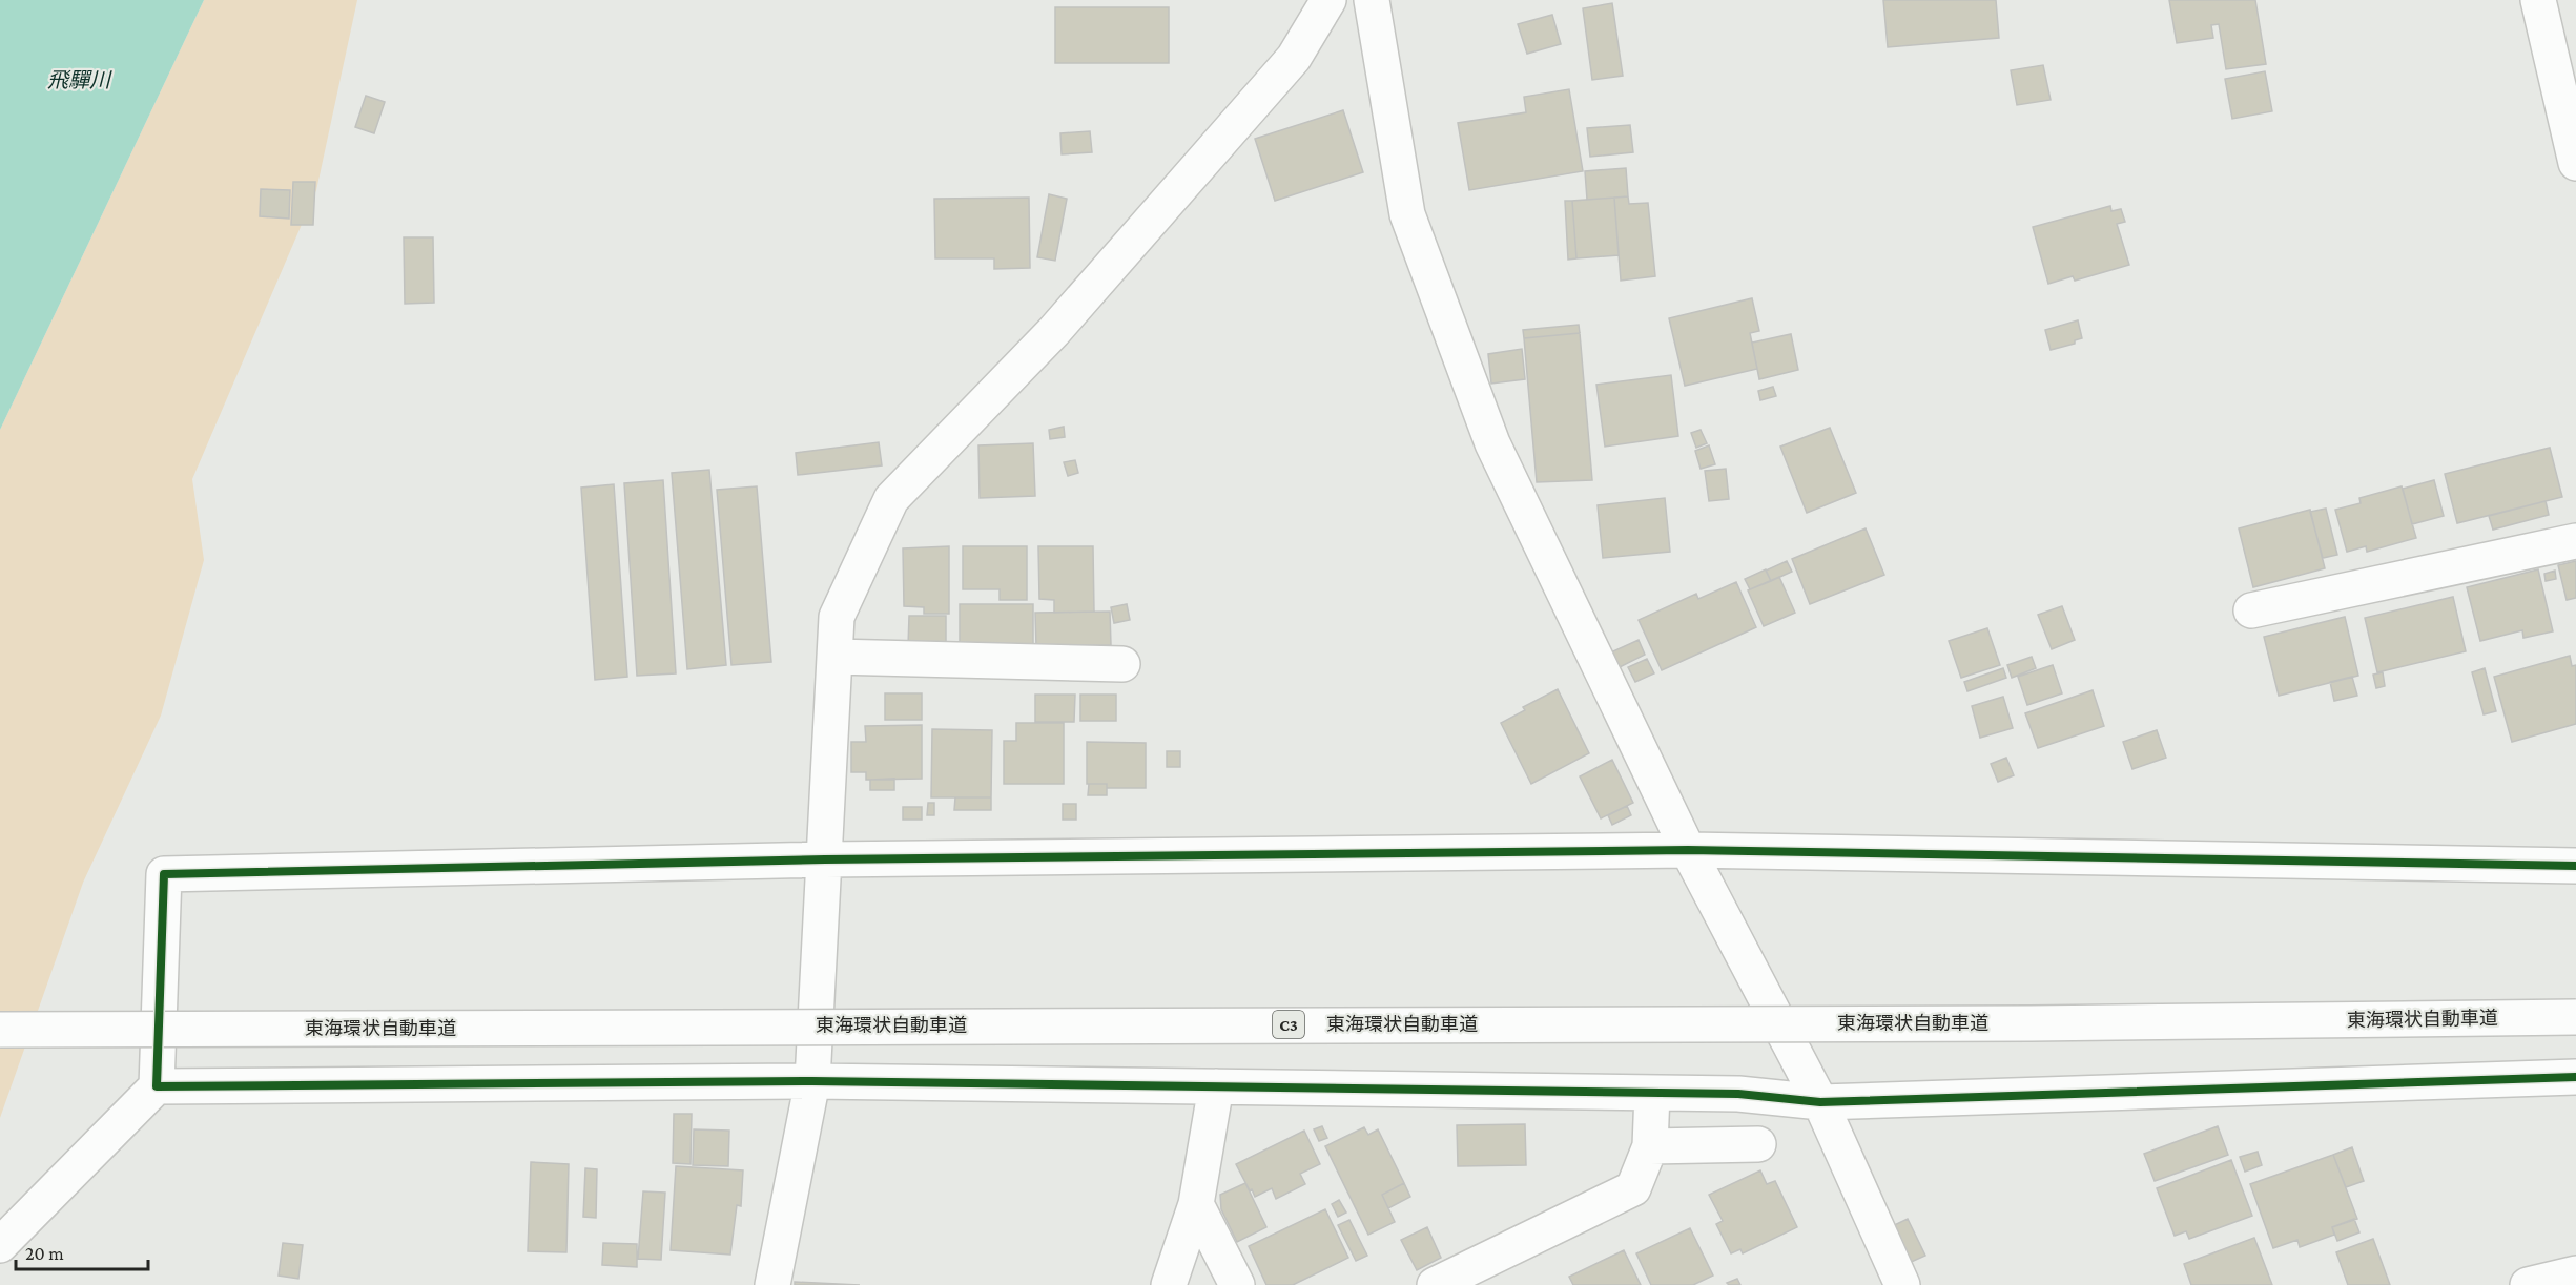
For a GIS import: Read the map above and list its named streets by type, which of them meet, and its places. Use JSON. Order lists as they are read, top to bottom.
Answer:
{
  "streets": {
    "main road": ["東海環状自動車道", "C3"]
  },
  "water": ["飛驒川"],
  "scale_bar": "20 m"
}
